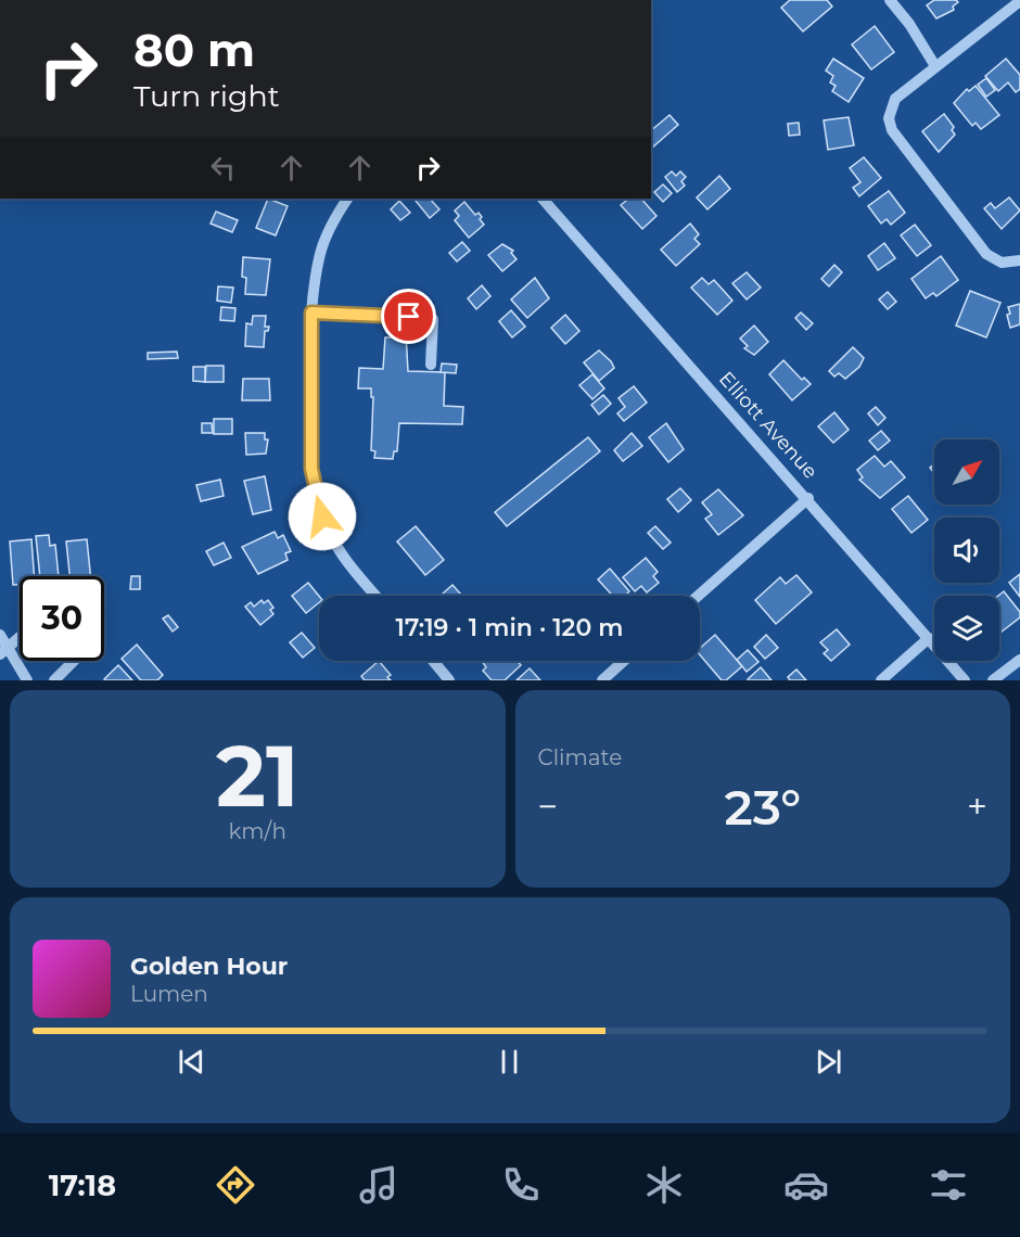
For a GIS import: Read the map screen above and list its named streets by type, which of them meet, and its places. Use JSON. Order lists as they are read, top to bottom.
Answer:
{
  "streets": {
    "street": ["Elliott Avenue"]
  },
  "north": "top right",
  "page": {
    "turn": ["80 m", "Turn right"],
    "limit": "30",
    "trip": "17:19 · 1 min · 120 m",
    "tile": [
      ["21", "km/h"],
      "Climate"
    ],
    "heat": ["−", "23°", "+"],
    "song": ["Golden Hour", "Lumen"],
    "tabs": "17:18"
  }
}
